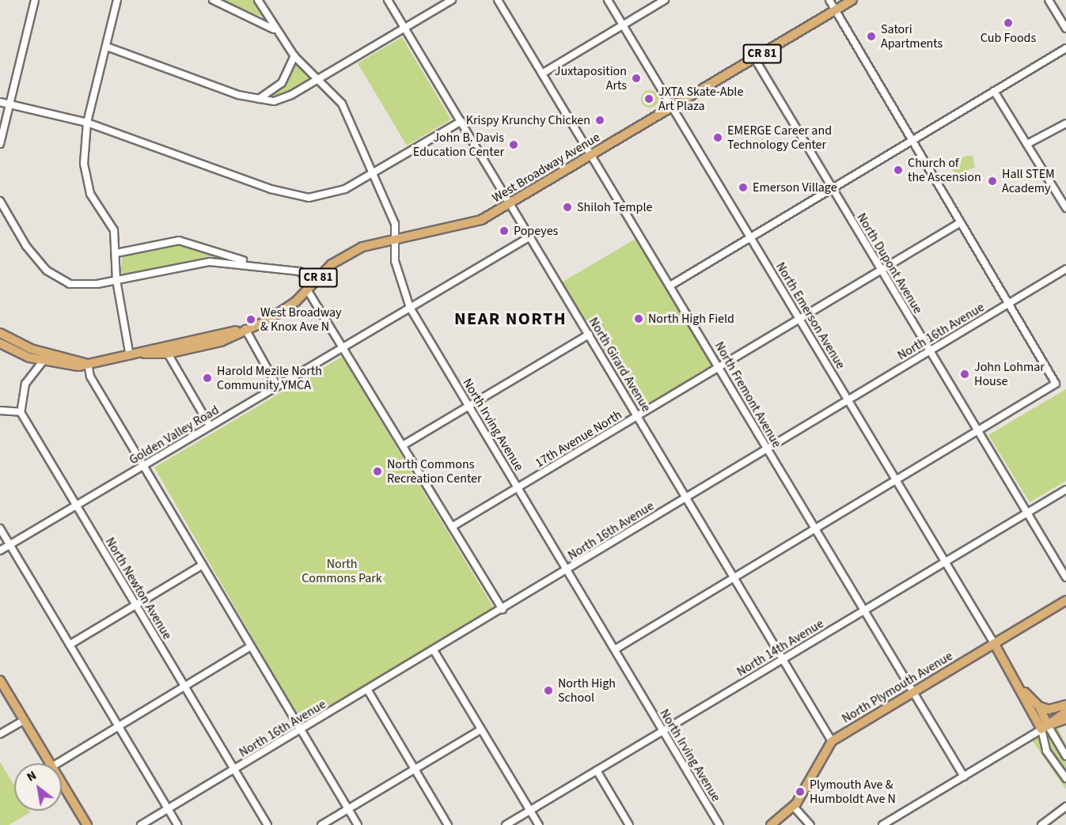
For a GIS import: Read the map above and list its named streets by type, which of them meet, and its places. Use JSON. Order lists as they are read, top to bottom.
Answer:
{
  "streets": {
    "main road": ["CR 81", "West Broadway Avenue", "North Plymouth Avenue"],
    "street": [
      "North Dupont Avenue",
      "North Emerson Avenue",
      "North 16th Avenue",
      "North Girard Avenue",
      "North Fremont Avenue",
      "North Irving Avenue",
      "Golden Valley Road",
      "17th Avenue North",
      "North Newton Avenue",
      "North 14th Avenue"
    ]
  },
  "crossings": [
    ["West Broadway Avenue", "North Dupont Avenue"],
    ["West Broadway Avenue", "North Emerson Avenue"],
    ["West Broadway Avenue", "North Girard Avenue"],
    ["West Broadway Avenue", "North Fremont Avenue"],
    ["West Broadway Avenue", "North Irving Avenue"],
    ["North Dupont Avenue", "North 16th Avenue"],
    ["North Dupont Avenue", "17th Avenue North"],
    ["North Dupont Avenue", "North 14th Avenue"],
    ["North Emerson Avenue", "North 16th Avenue"],
    ["North Emerson Avenue", "17th Avenue North"],
    ["North Emerson Avenue", "North 14th Avenue"],
    ["North Emerson Avenue", "North Plymouth Avenue"],
    ["North 16th Avenue", "North Girard Avenue"],
    ["North 16th Avenue", "North Fremont Avenue"],
    ["North 16th Avenue", "North Irving Avenue"],
    ["North 16th Avenue", "North Newton Avenue"],
    ["North Girard Avenue", "Golden Valley Road"],
    ["North Girard Avenue", "17th Avenue North"],
    ["North Girard Avenue", "North 14th Avenue"],
    ["North Girard Avenue", "North Plymouth Avenue"],
    ["North Fremont Avenue", "17th Avenue North"],
    ["North Fremont Avenue", "North 14th Avenue"],
    ["North Fremont Avenue", "North Plymouth Avenue"],
    ["North Irving Avenue", "Golden Valley Road"],
    ["North Irving Avenue", "17th Avenue North"],
    ["North Irving Avenue", "North 14th Avenue"],
    ["Golden Valley Road", "North Newton Avenue"]
  ],
  "districts": ["NEAR NORTH"],
  "parks": ["North Commons Park"],
  "places": [
    "Cub Foods",
    "Satori Apartments",
    "Juxtaposition Arts",
    "JXTA Skate-Able Art Plaza",
    "Krispy Krunchy Chicken",
    "EMERGE Career and Technology Center",
    "John B. Davis Education Center",
    "Church of the Ascension",
    "Hall STEM Academy",
    "Emerson Village",
    "Shiloh Temple",
    "Popeyes",
    "North High Field",
    "West Broadway & Knox Ave N",
    "John Lohmar House",
    "Harold Mezile North Community YMCA",
    "North Commons Recreation Center",
    "North High School",
    "Plymouth Ave & Humboldt Ave N"
  ],
  "north": "top left"
}
